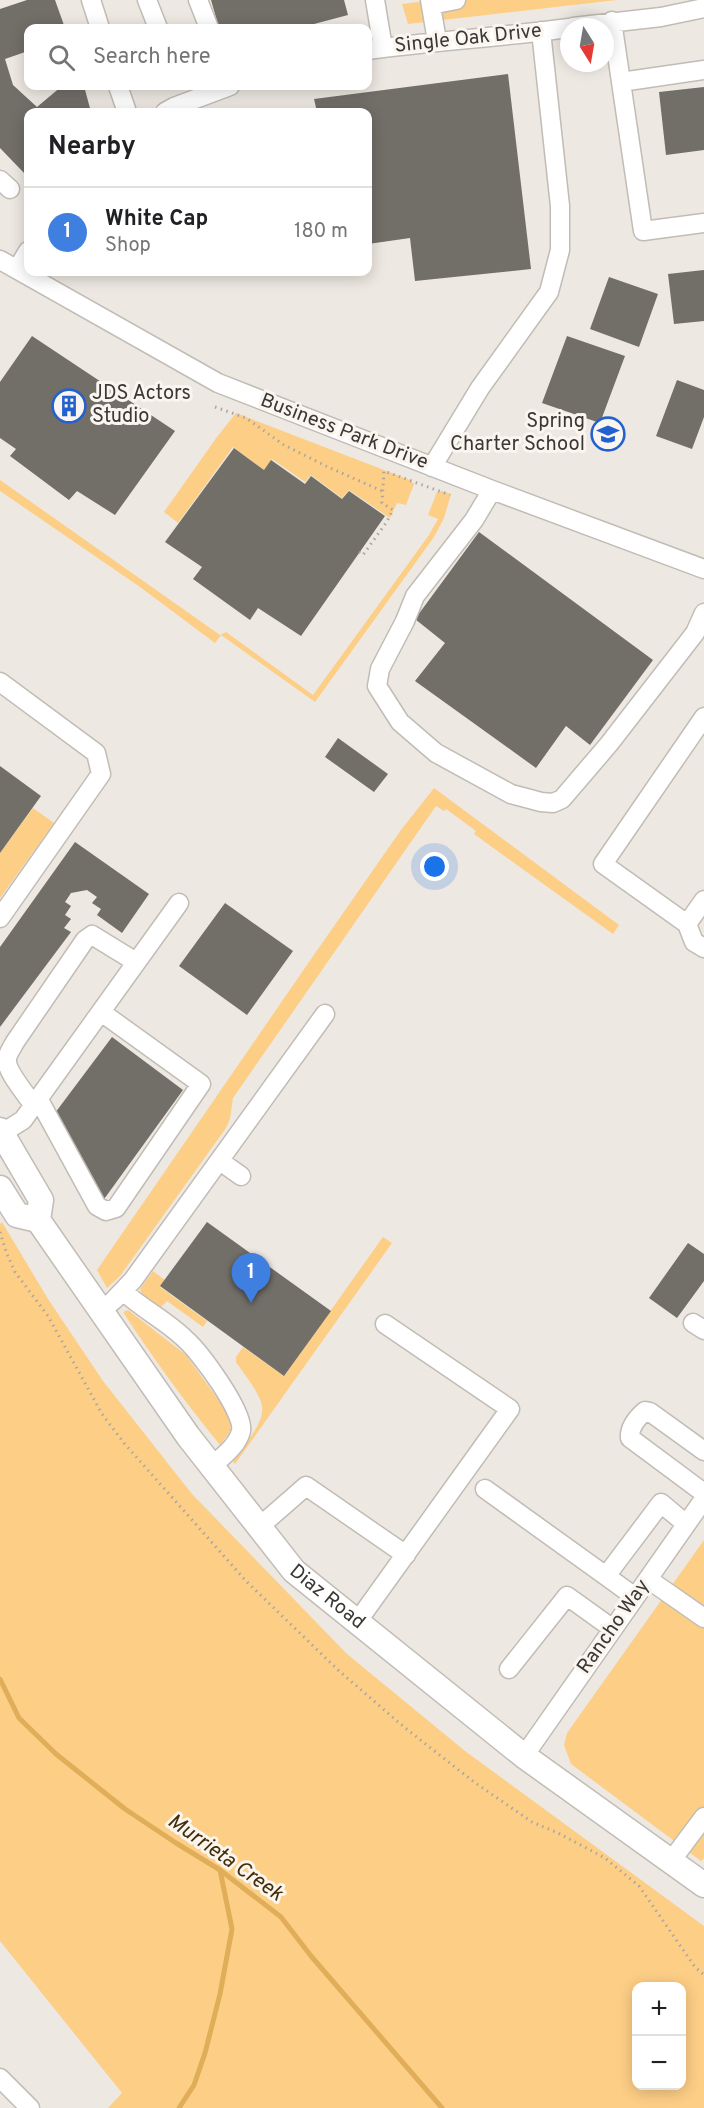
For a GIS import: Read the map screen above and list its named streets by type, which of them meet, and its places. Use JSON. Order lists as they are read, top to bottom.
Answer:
{
  "streets": {
    "main road": ["Diaz Road"],
    "street": ["Single Oak Drive", "Business Park Drive", "Rancho Way"]
  },
  "crossings": [
    ["Diaz Road", "Rancho Way"]
  ],
  "water": ["Murrieta Creek"],
  "places": {
    "building": ["JDS Actors Studio"],
    "school or university": ["Spring Charter School"]
  },
  "north": "bottom",
  "page": {
    "search": "Search here",
    "heading": "Nearby",
    "list": [
      {
        "mark": "1",
        "name": "White Cap",
        "note": "Shop",
        "value": "180 m"
      }
    ],
    "pins": "1",
    "map_buttons": ["+", "−"]
  }
}
